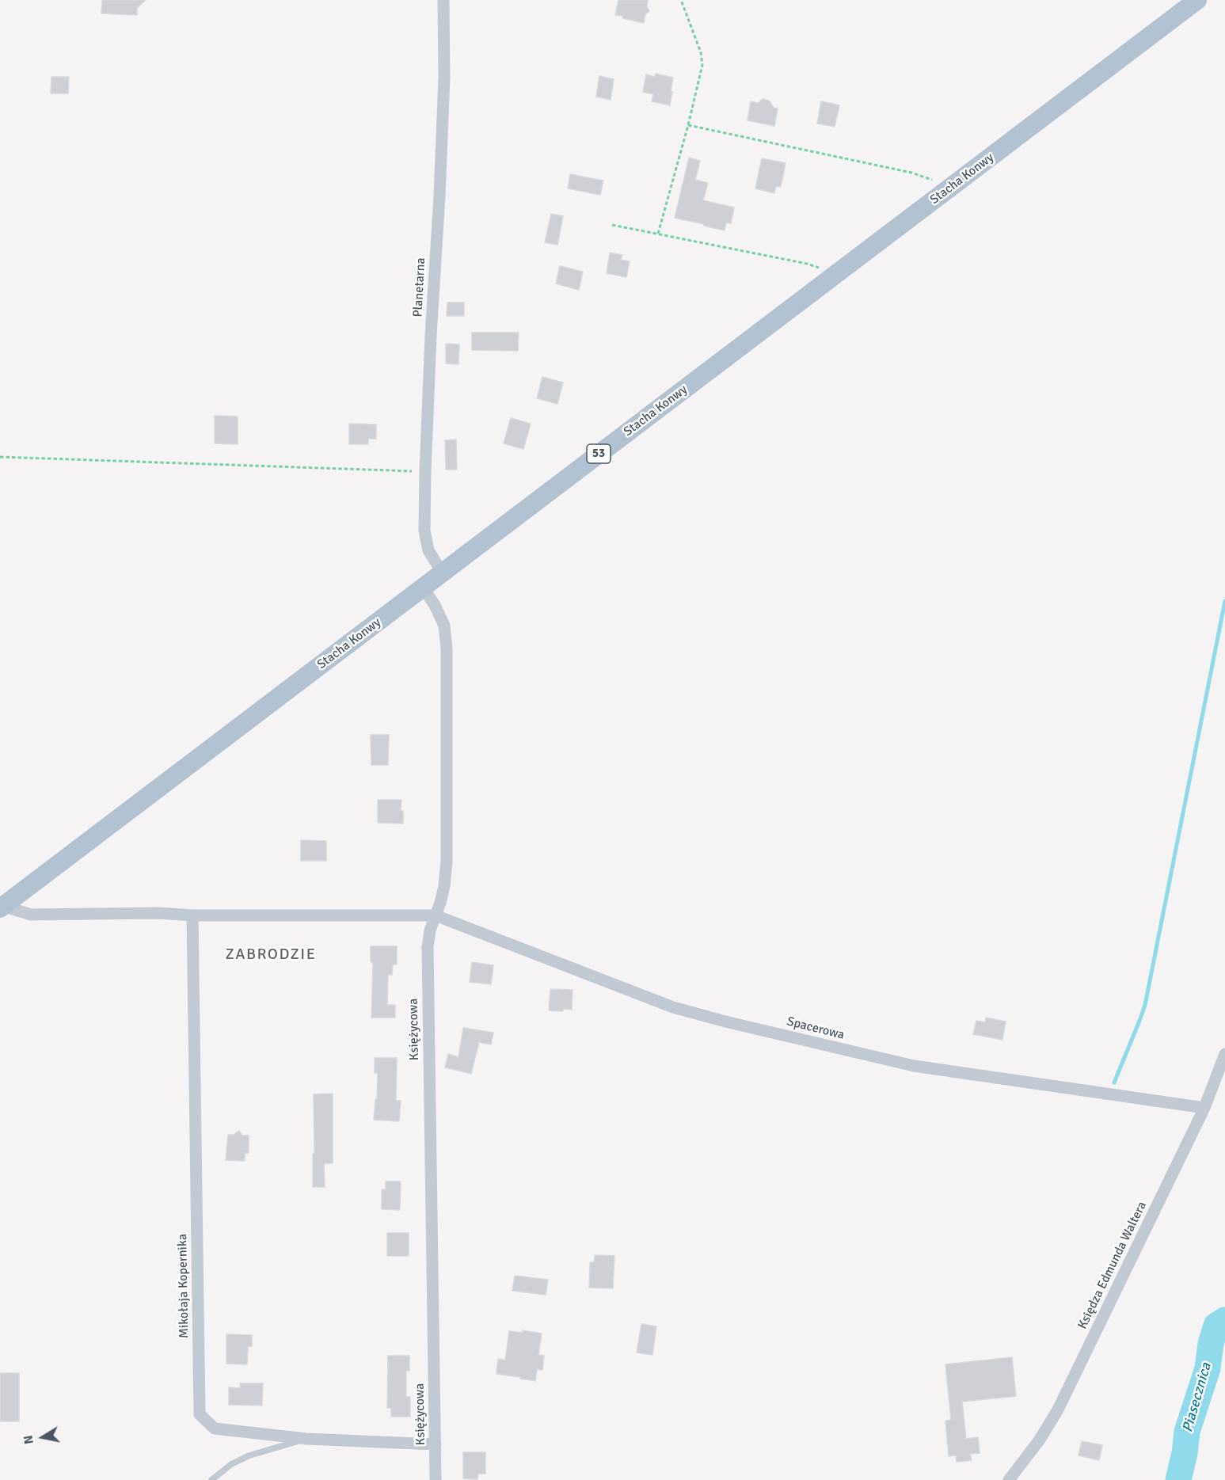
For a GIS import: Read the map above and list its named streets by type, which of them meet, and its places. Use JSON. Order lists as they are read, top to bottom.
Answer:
{
  "streets": {
    "main road": ["Stacha Konwy", "53"],
    "street": [
      "Planetarna",
      "Spacerowa",
      "Księżycowa",
      "Księdza Edmunda Waltera",
      "Mikołaja Kopernika"
    ]
  },
  "crossings": [
    ["Stacha Konwy", "Planetarna"],
    ["Stacha Konwy", "Księżycowa"],
    ["Spacerowa", "Księżycowa"],
    ["Spacerowa", "Księdza Edmunda Waltera"],
    ["Księżycowa", "Mikołaja Kopernika"]
  ],
  "districts": ["ZABRODZIE"],
  "water": ["Piasecznica"],
  "north": "left"
}
